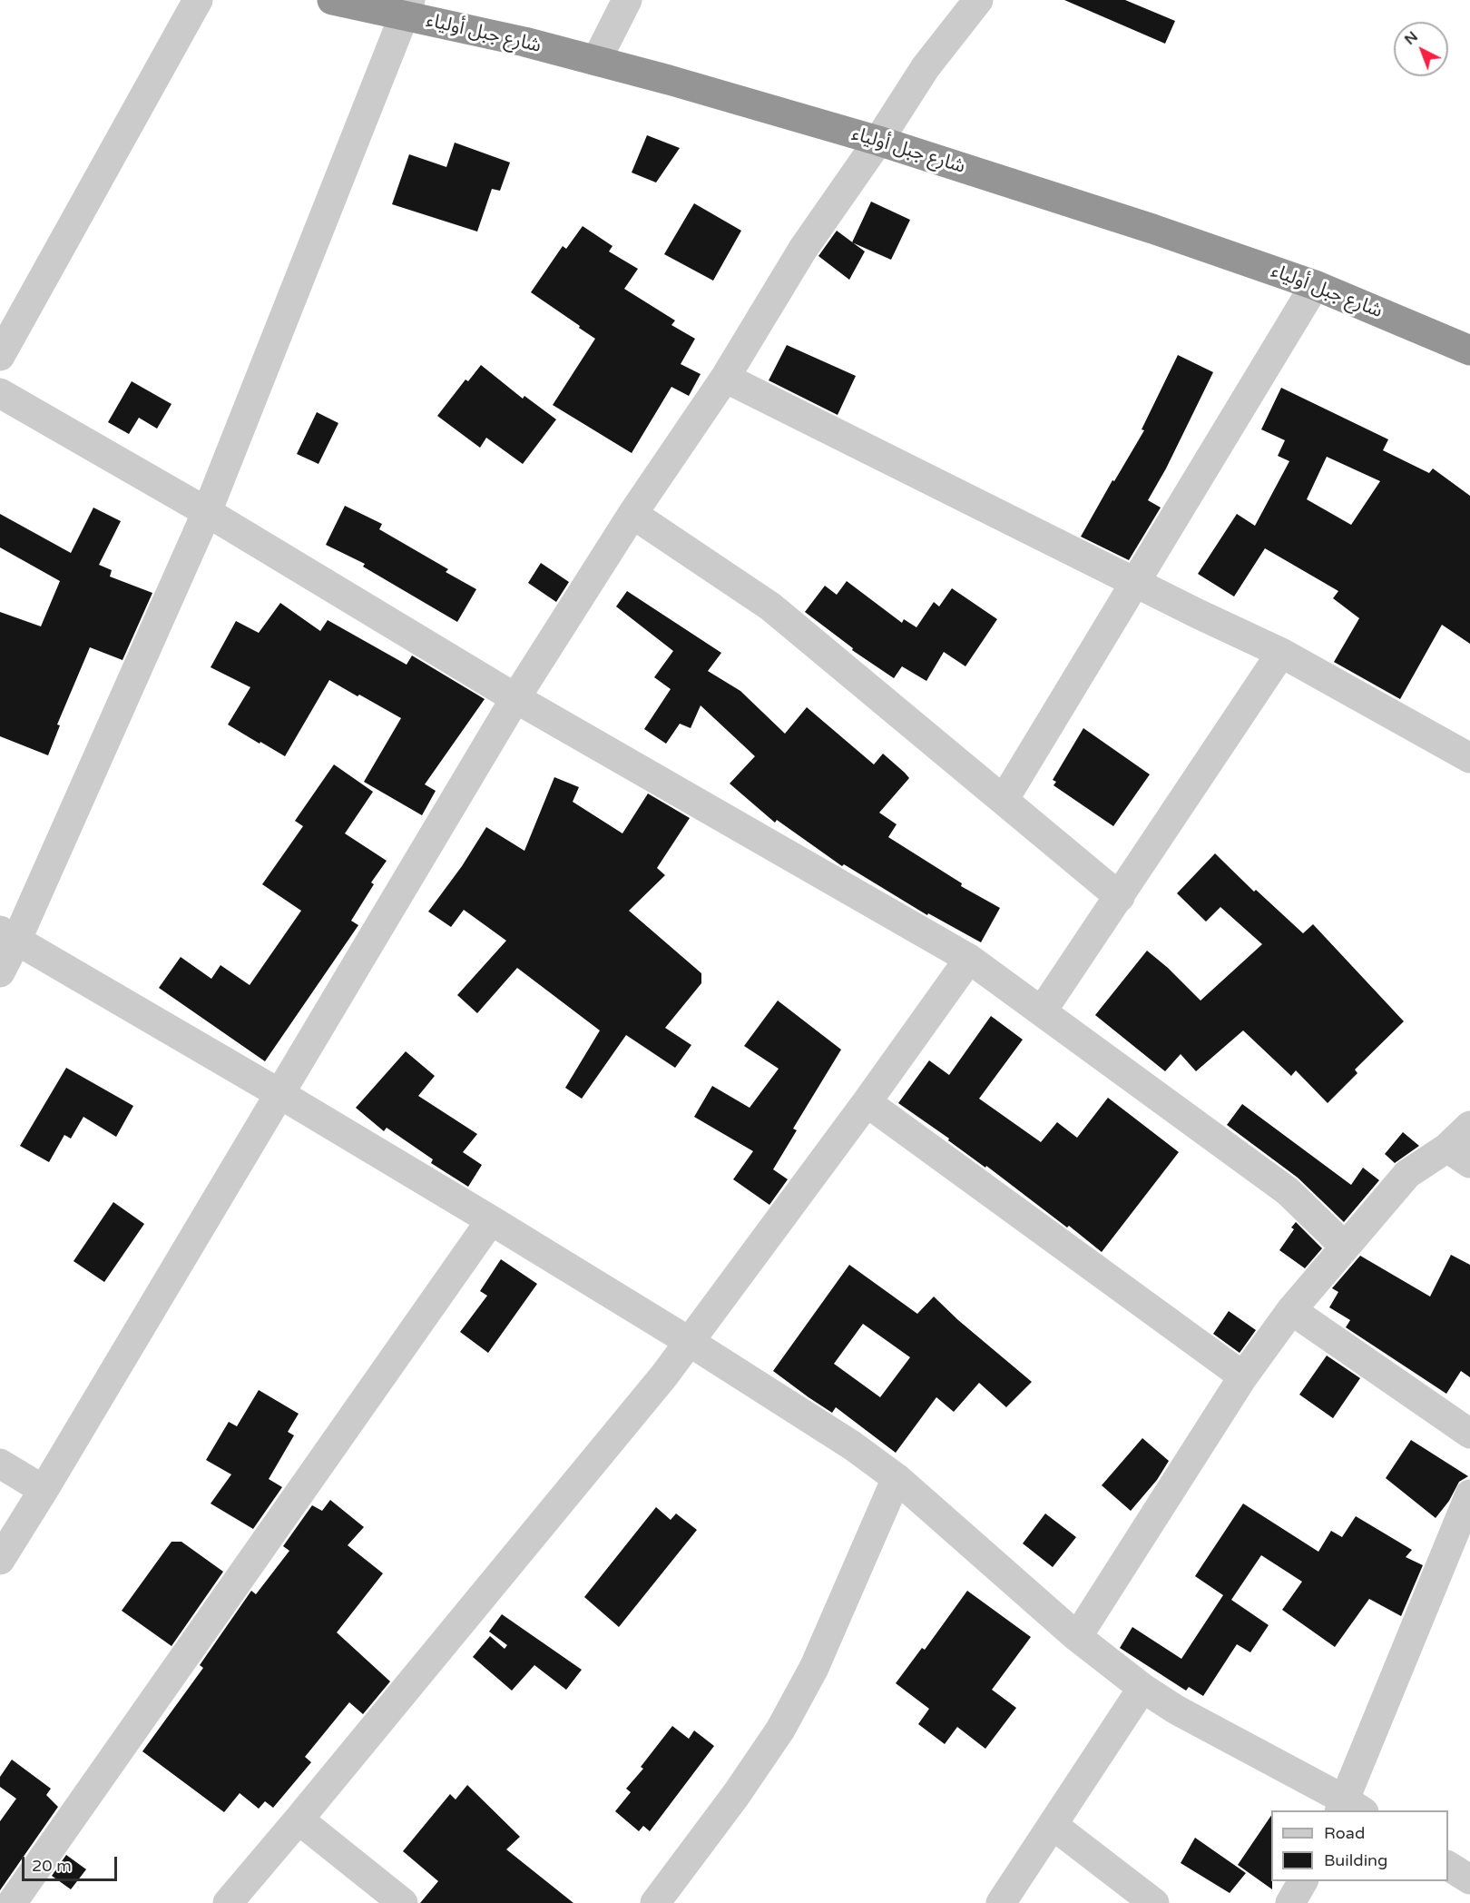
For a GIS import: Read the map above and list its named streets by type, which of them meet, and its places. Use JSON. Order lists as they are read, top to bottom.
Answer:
{
  "streets": {
    "highway": ["شارع جبل أولياء"]
  },
  "legend": ["Road", "Building"],
  "scale_bar": "20 m",
  "north": "top left"
}
